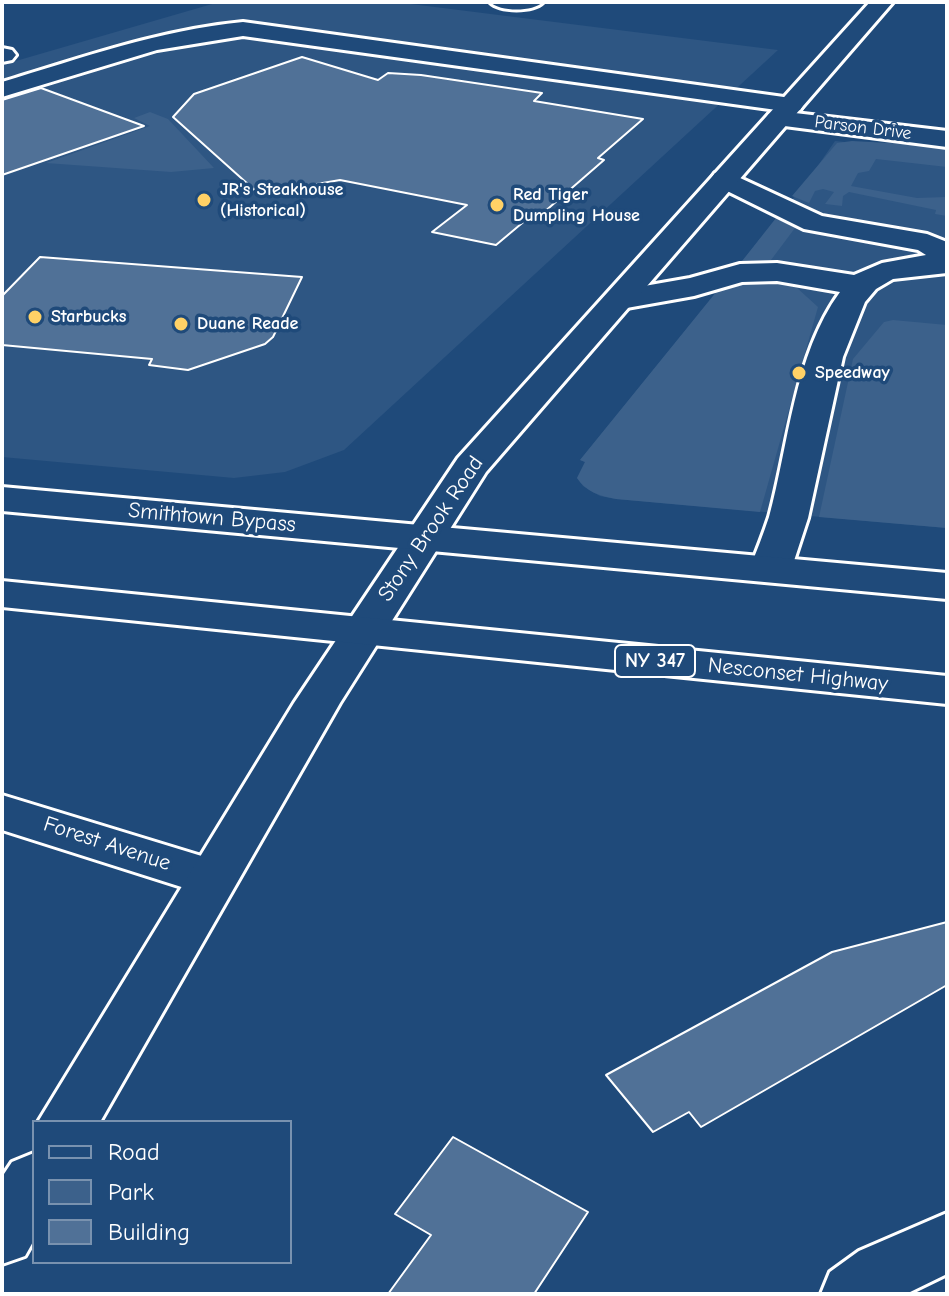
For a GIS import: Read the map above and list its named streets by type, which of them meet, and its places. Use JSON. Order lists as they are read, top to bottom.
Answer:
{
  "streets": {
    "main road": [
      "Parson Drive",
      "Smithtown Bypass",
      "Stony Brook Road",
      "NY 347",
      "Nesconset Highway",
      "Forest Avenue"
    ]
  },
  "crossings": [
    ["Parson Drive", "Stony Brook Road"],
    ["Smithtown Bypass", "Stony Brook Road"],
    ["Stony Brook Road", "NY 347"],
    ["Stony Brook Road", "Nesconset Highway"],
    ["Stony Brook Road", "Forest Avenue"],
    ["NY 347", "Nesconset Highway"]
  ],
  "places": [
    "JR's Steakhouse (Historical)",
    "Red Tiger Dumpling House",
    "Starbucks",
    "Duane Reade",
    "Speedway"
  ],
  "legend": ["Road", "Park", "Building"]
}
